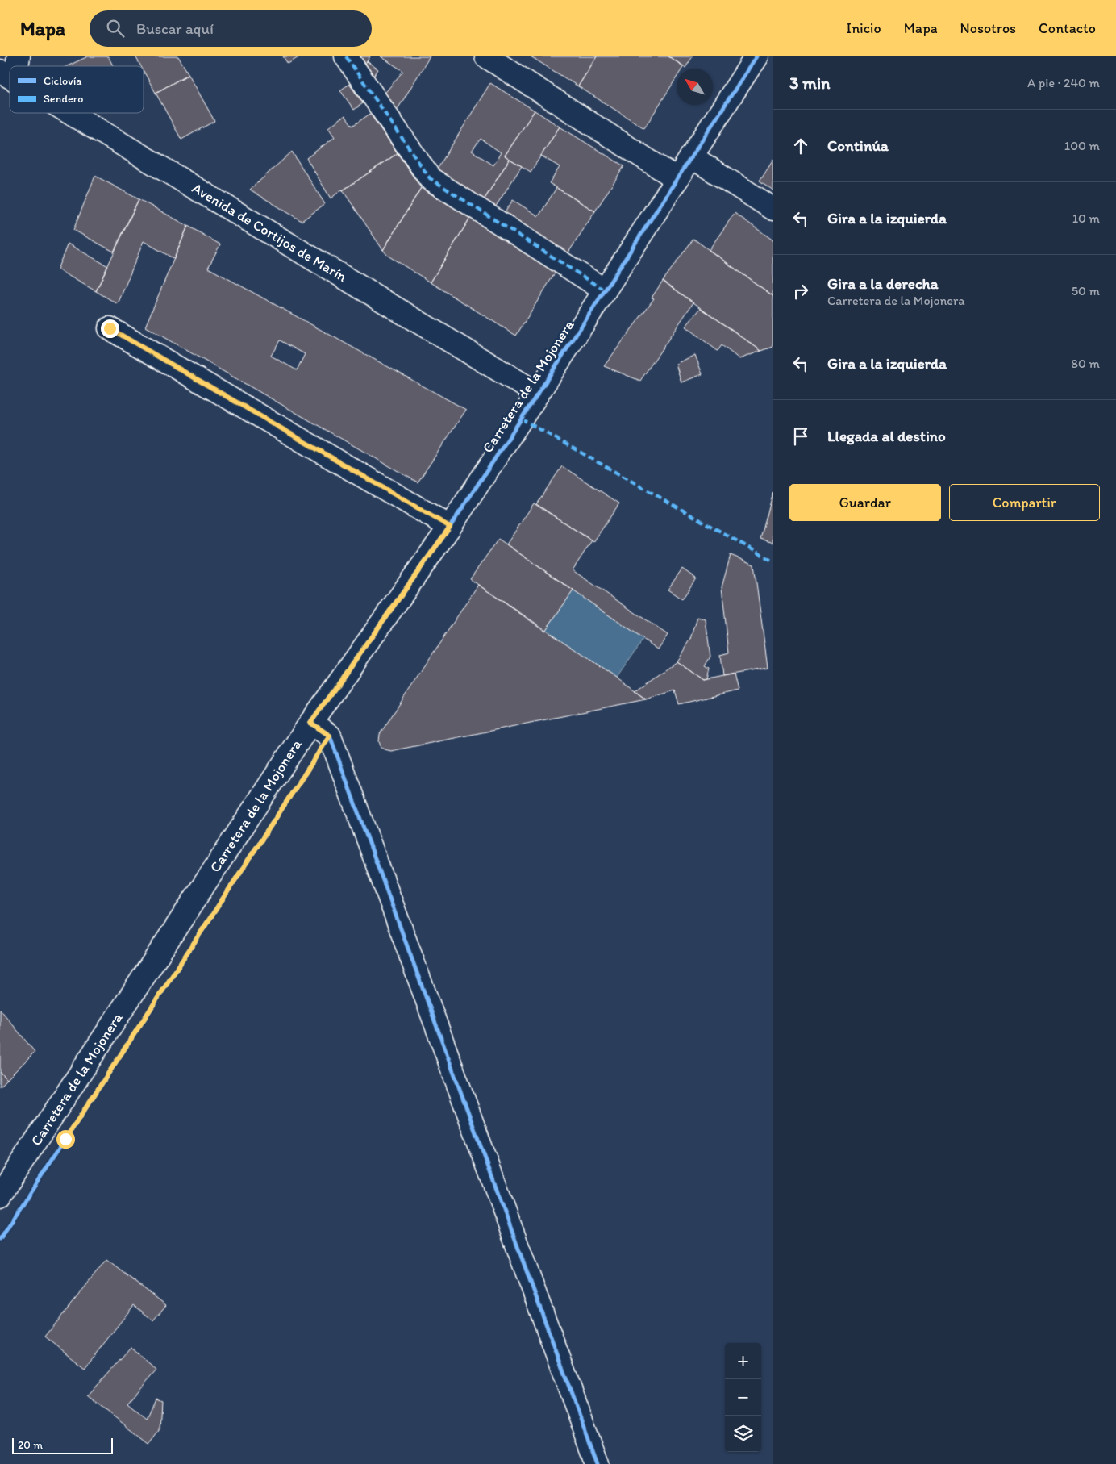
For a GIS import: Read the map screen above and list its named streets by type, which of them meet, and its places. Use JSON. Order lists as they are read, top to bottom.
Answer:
{
  "streets": {
    "street": ["Avenida de Cortijos de Marín", "Carretera de la Mojonera"]
  },
  "crossings": [
    ["Avenida de Cortijos de Marín", "Carretera de la Mojonera"]
  ],
  "legend": ["Ciclovía", "Sendero"],
  "scale_bar": "20 m",
  "north": "top left",
  "page": {
    "header": "Mapa",
    "search": "Buscar aquí",
    "nav": [
      "Inicio",
      "Mapa",
      "Nosotros",
      "Contacto"
    ],
    "heading": ["3 min", "A pie · 240 m"],
    "list": [
      ["Continúa", "100 m"],
      ["Gira a la izquierda", "10 m"],
      ["Gira a la derecha", "Carretera de la Mojonera", "50 m"],
      ["Gira a la izquierda", "80 m"],
      "Llegada al destino"
    ],
    "buttons": ["Guardar", "Compartir"],
    "map_buttons": ["+", "−"],
    "scale": "20 m"
  }
}
